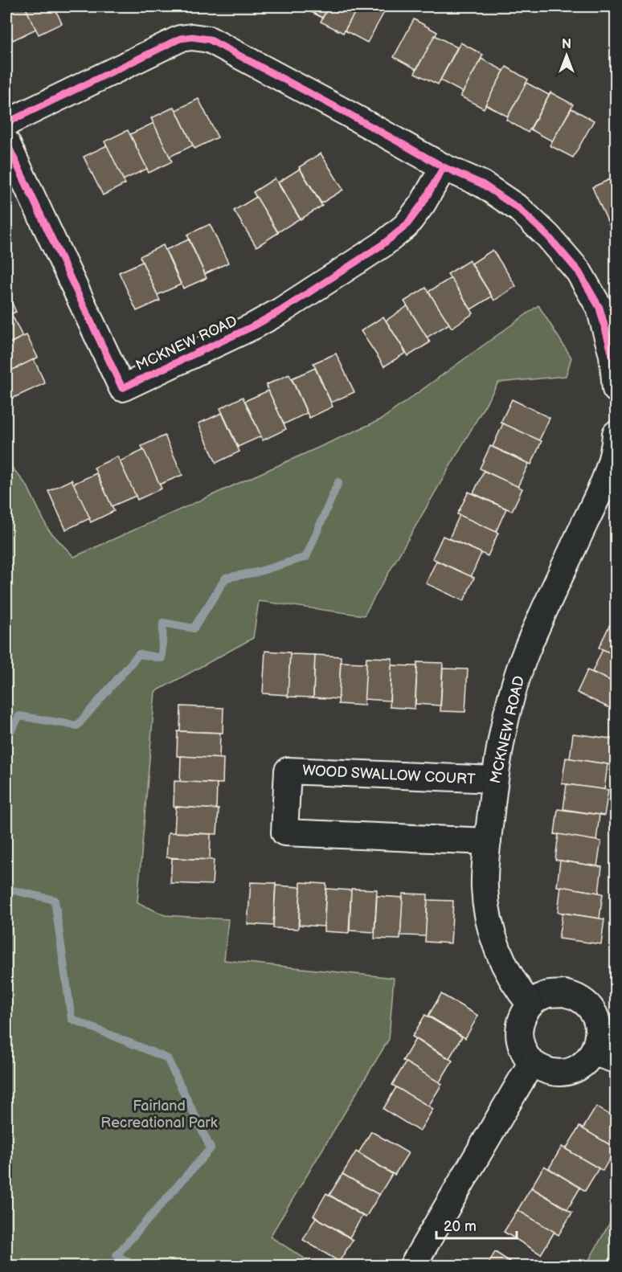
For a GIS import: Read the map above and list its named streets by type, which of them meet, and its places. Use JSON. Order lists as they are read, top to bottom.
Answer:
{
  "streets": {
    "street": ["MCKNEW ROAD", "WOOD SWALLOW COURT"]
  },
  "crossings": [
    ["MCKNEW ROAD", "WOOD SWALLOW COURT"]
  ],
  "parks": ["Fairland Recreational Park"],
  "scale_bar": "20 m",
  "north": "top"
}
